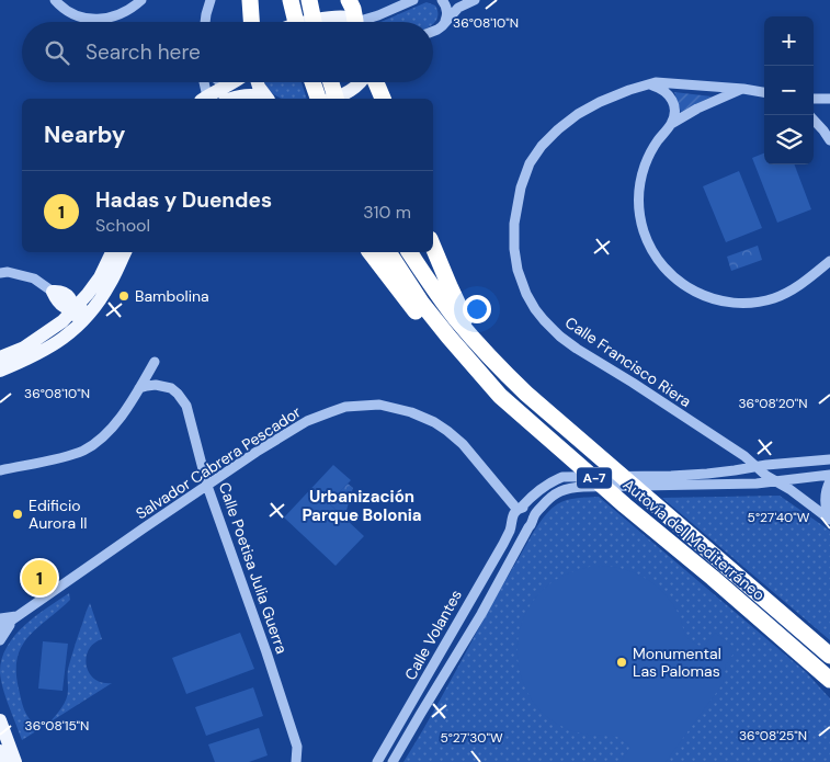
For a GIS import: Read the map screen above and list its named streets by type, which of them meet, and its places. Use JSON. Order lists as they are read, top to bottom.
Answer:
{
  "streets": {
    "highway": ["A-7", "Autovía del Mediterráneo"],
    "street": [
      "Calle Francisco Riera",
      "Salvador Cabrera Pescador",
      "Calle Poetisa Julia Guerra",
      "Calle Volantes"
    ]
  },
  "crossings": [
    ["Salvador Cabrera Pescador", "Calle Poetisa Julia Guerra"],
    ["Salvador Cabrera Pescador", "Calle Volantes"]
  ],
  "districts": ["Urbanización Parque Bolonia"],
  "places": ["Bambolina", "Edificio Aurora II", "Monumental Las Palomas"],
  "page": {
    "map_buttons": ["+", "−"],
    "search": "Search here",
    "heading": "Nearby",
    "list": [
      {
        "mark": "1",
        "name": "Hadas y Duendes",
        "note": "School",
        "value": "310 m"
      }
    ],
    "pins": "1"
  },
  "coordinates": [
    "36°08'10\"N",
    "36°08'20\"N",
    "5°27'40\"W",
    "36°08'15\"N",
    "36°08'25\"N",
    "5°27'30\"W"
  ]
}
